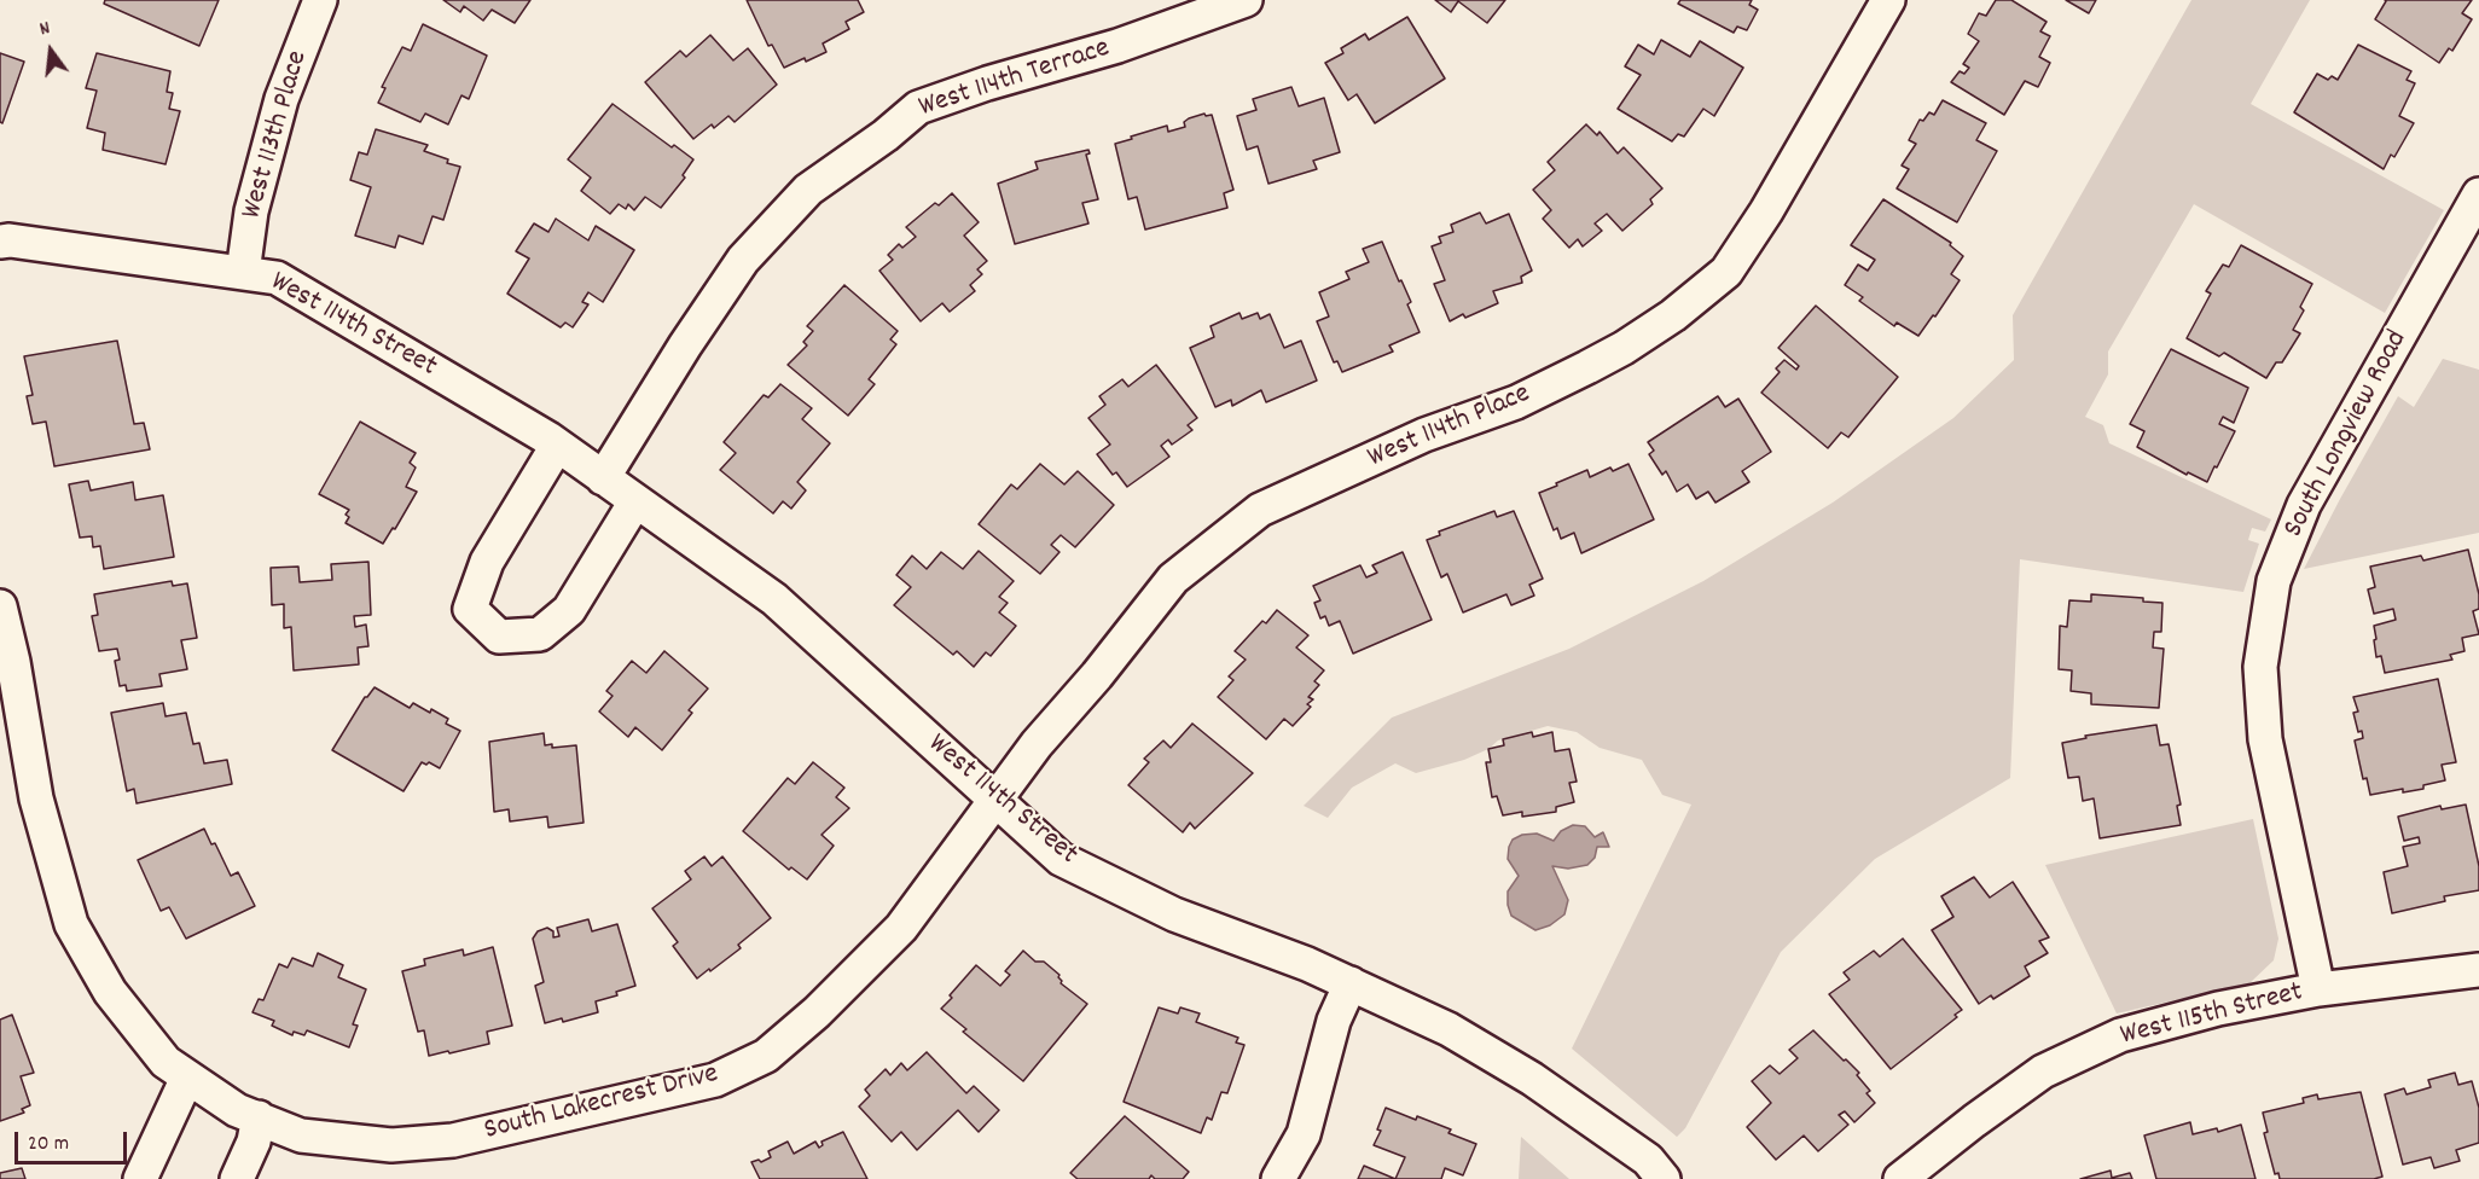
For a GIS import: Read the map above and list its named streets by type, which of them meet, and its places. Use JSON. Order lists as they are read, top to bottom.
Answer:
{
  "streets": {
    "street": [
      "West 114th Terrace",
      "West 113th Place",
      "West 114th Street",
      "West 114th Place",
      "South Longview Road",
      "West 115th Street",
      "South Lakecrest Drive"
    ]
  },
  "crossings": [
    ["West 114th Terrace", "West 114th Street"],
    ["West 113th Place", "West 114th Street"],
    ["West 114th Street", "West 114th Place"],
    ["West 114th Place", "South Lakecrest Drive"],
    ["South Longview Road", "West 115th Street"]
  ],
  "scale_bar": "20 m",
  "north": "top"
}
